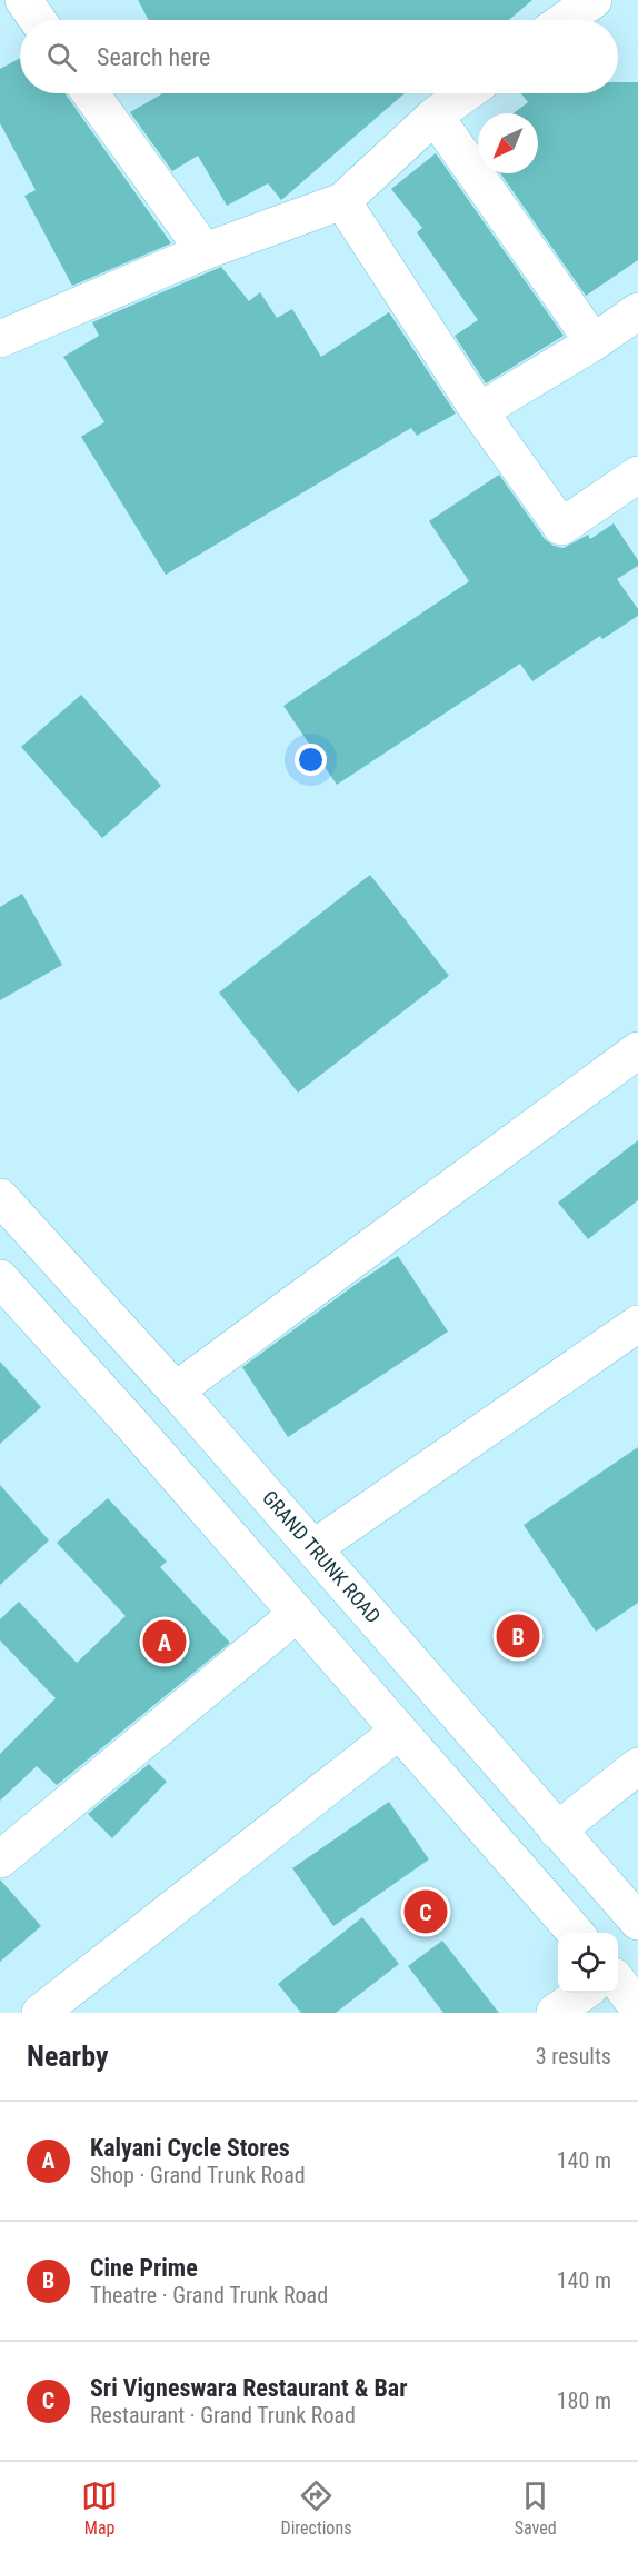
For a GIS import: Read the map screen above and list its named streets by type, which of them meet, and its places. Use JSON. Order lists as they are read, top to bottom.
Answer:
{
  "streets": {
    "street": ["GRAND TRUNK ROAD"]
  },
  "north": "bottom left",
  "page": {
    "search": "Search here",
    "pins": ["B", "A", "C"],
    "heading": ["Nearby", "3 results"],
    "list": [
      {
        "mark": "A",
        "name": "Kalyani Cycle Stores",
        "note": "Shop · Grand Trunk Road",
        "value": "140 m"
      },
      {
        "mark": "B",
        "name": "Cine Prime",
        "note": "Theatre · Grand Trunk Road",
        "value": "140 m"
      },
      {
        "mark": "C",
        "name": "Sri Vigneswara Restaurant & Bar",
        "note": "Restaurant · Grand Trunk Road",
        "value": "180 m"
      }
    ],
    "nav": ["Map", "Directions", "Saved"]
  }
}
